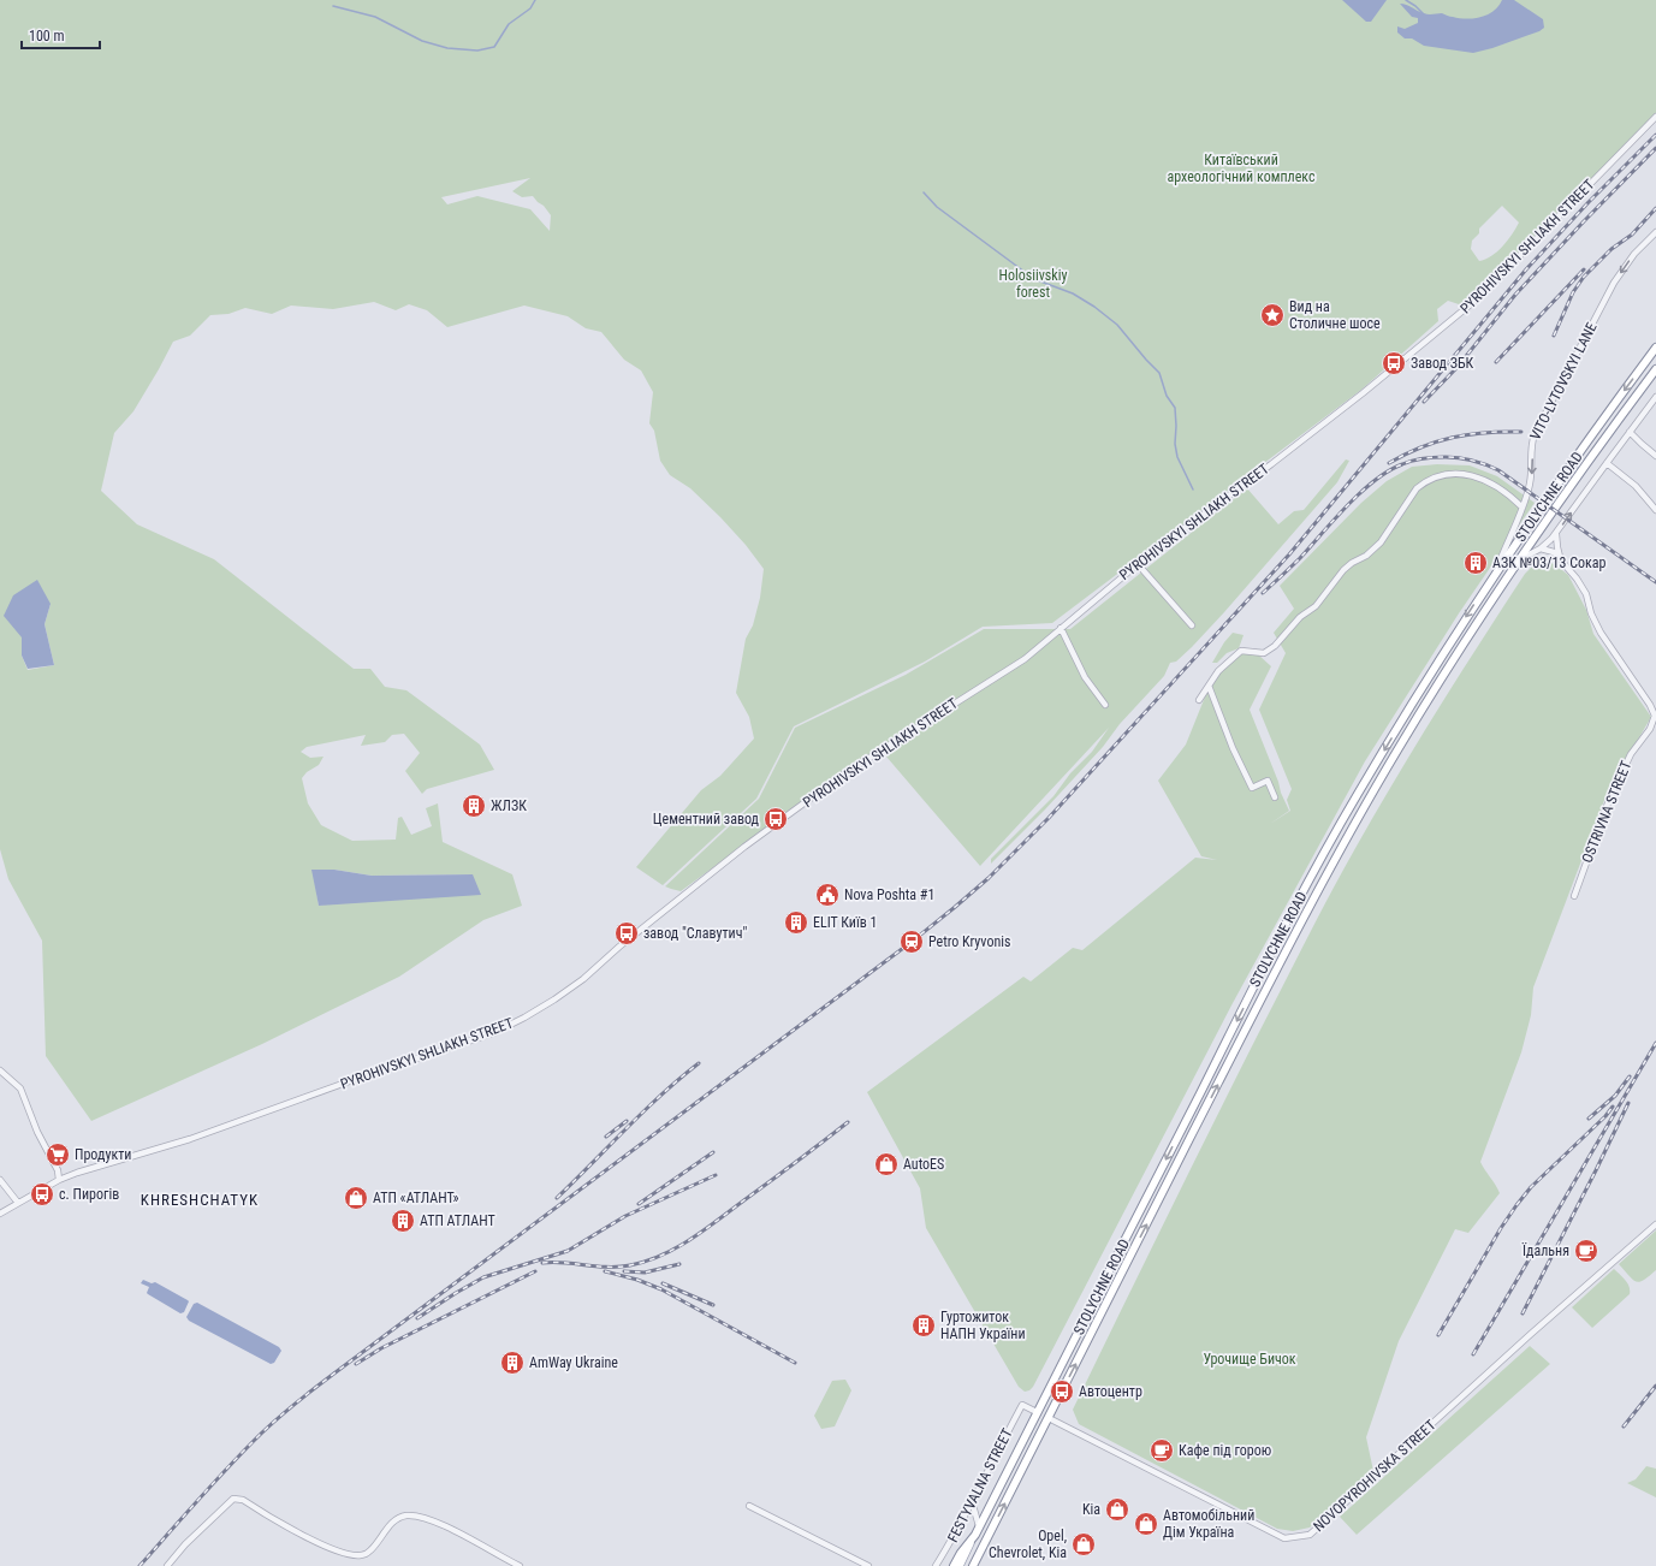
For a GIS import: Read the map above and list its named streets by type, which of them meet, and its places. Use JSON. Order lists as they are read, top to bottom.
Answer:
{
  "streets": {
    "highway": ["STOLYCHNE ROAD"],
    "street": [
      "PYROHIVSKYI SHLIAKH STREET",
      "VITO-LYTOVSKYI LANE",
      "OSTRIVNA STREET",
      "NOVOPYROHIVSKA STREET",
      "FESTYVALNA STREET"
    ]
  },
  "crossings": [
    ["VITO-LYTOVSKYI LANE", "STOLYCHNE ROAD"],
    ["STOLYCHNE ROAD", "NOVOPYROHIVSKA STREET"],
    ["STOLYCHNE ROAD", "FESTYVALNA STREET"]
  ],
  "one_way": ["VITO-LYTOVSKYI LANE"],
  "districts": ["KHRESHCHATYK"],
  "parks": ["Китаївський археологічний комплекс", "Holosiivskiy forest", "Урочище Бичок"],
  "places": {
    "place": ["Вид на Столичне шосе"],
    "bus stop": [
      "Завод ЗБК",
      "Цементний завод",
      "завод \"Славутич\"",
      "с. Пирогів",
      "Автоцентр"
    ],
    "building": [
      "АЗК №03/13 Сокар",
      "ЖЛЗК",
      "ELIT Київ 1",
      "АТП АТЛАНТ",
      "Гуртожиток НАПН України",
      "AmWay Ukraine"
    ],
    "public building": ["Nova Poshta #1"],
    "station": ["Petro Kryvonis"],
    "supermarket": ["Продукти"],
    "shop": [
      "AutoES",
      "АТП «АТЛАНТ»",
      "Kia",
      "Автомобільний Дім Україна",
      "Opel, Chevrolet, Kia"
    ],
    "cafe": ["Їдальня", "Кафе під горою"]
  },
  "scale_bar": "100 m"
}
